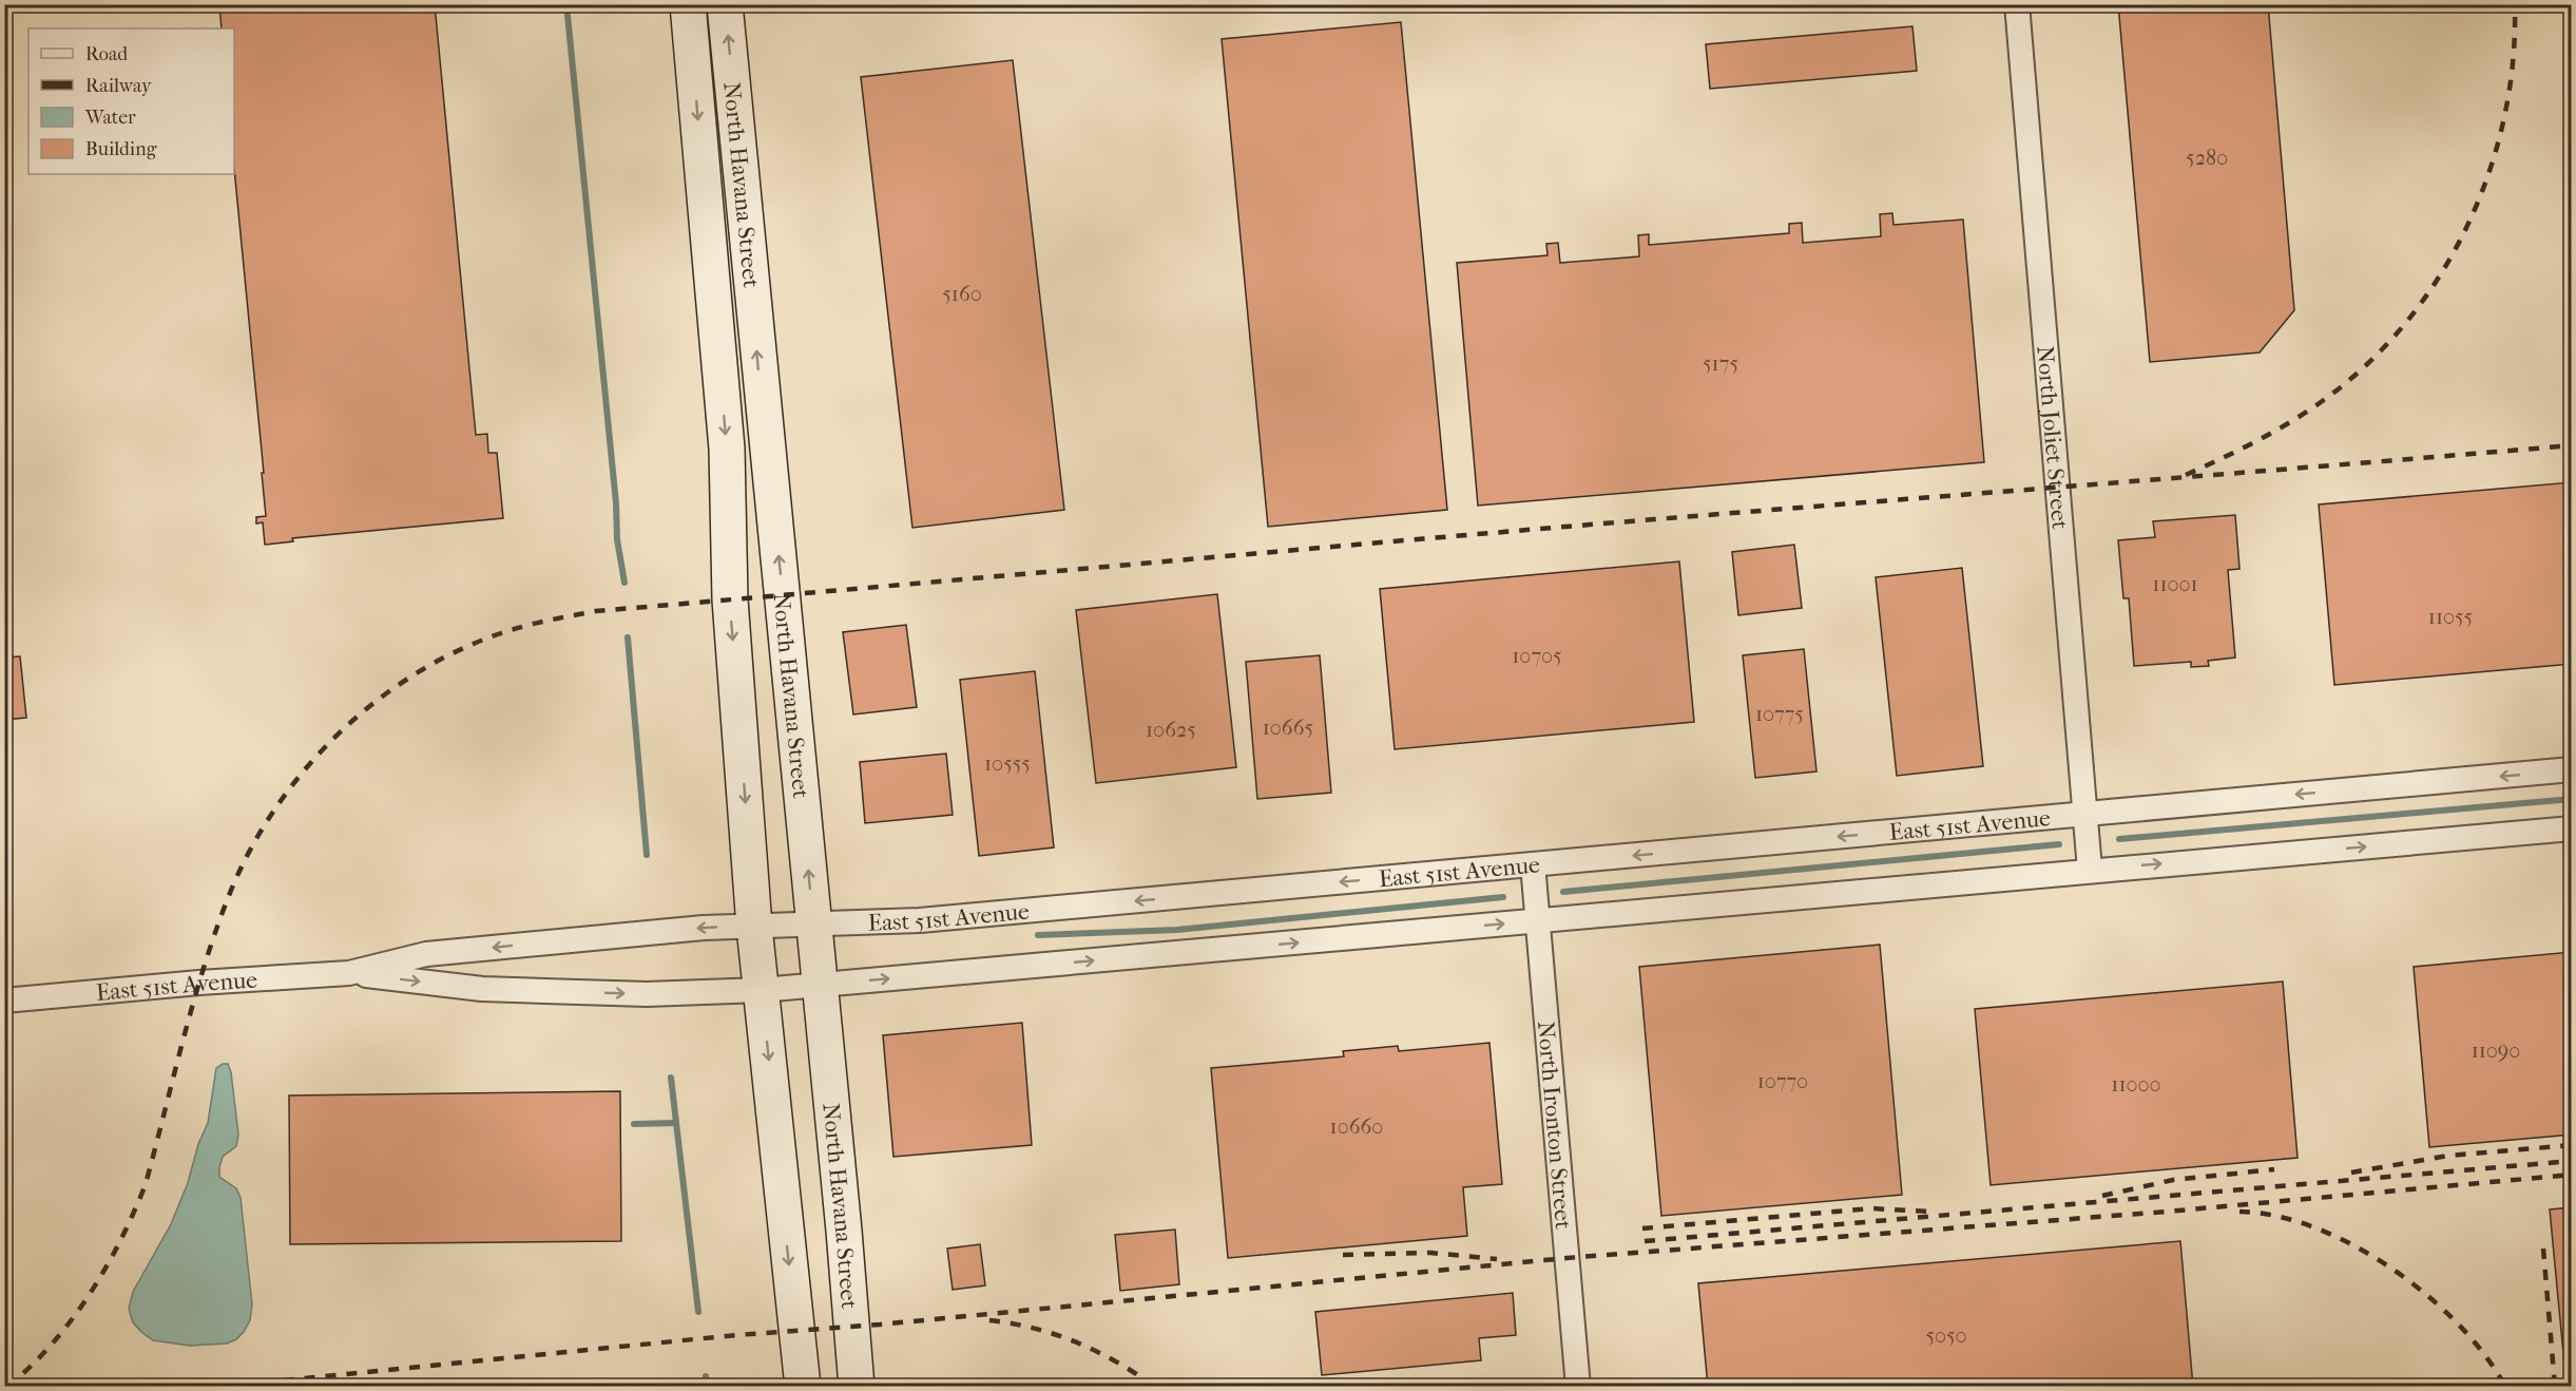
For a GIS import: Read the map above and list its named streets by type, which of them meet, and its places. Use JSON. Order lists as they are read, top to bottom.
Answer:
{
  "streets": {
    "main road": ["North Havana Street"],
    "street": ["North Joliet Street", "East 51st Avenue", "North Ironton Street"]
  },
  "crossings": [
    ["North Havana Street", "East 51st Avenue"],
    ["North Joliet Street", "East 51st Avenue"],
    ["East 51st Avenue", "North Ironton Street"]
  ],
  "house_numbers": [
    "5280",
    "5160",
    "5175",
    "11001",
    "11055",
    "10705",
    "10775",
    "10665",
    "10625",
    "10555",
    "11090",
    "10770",
    "11000",
    "10660",
    "5050"
  ],
  "legend": [
    "Road",
    "Railway",
    "Water",
    "Building"
  ]
}
